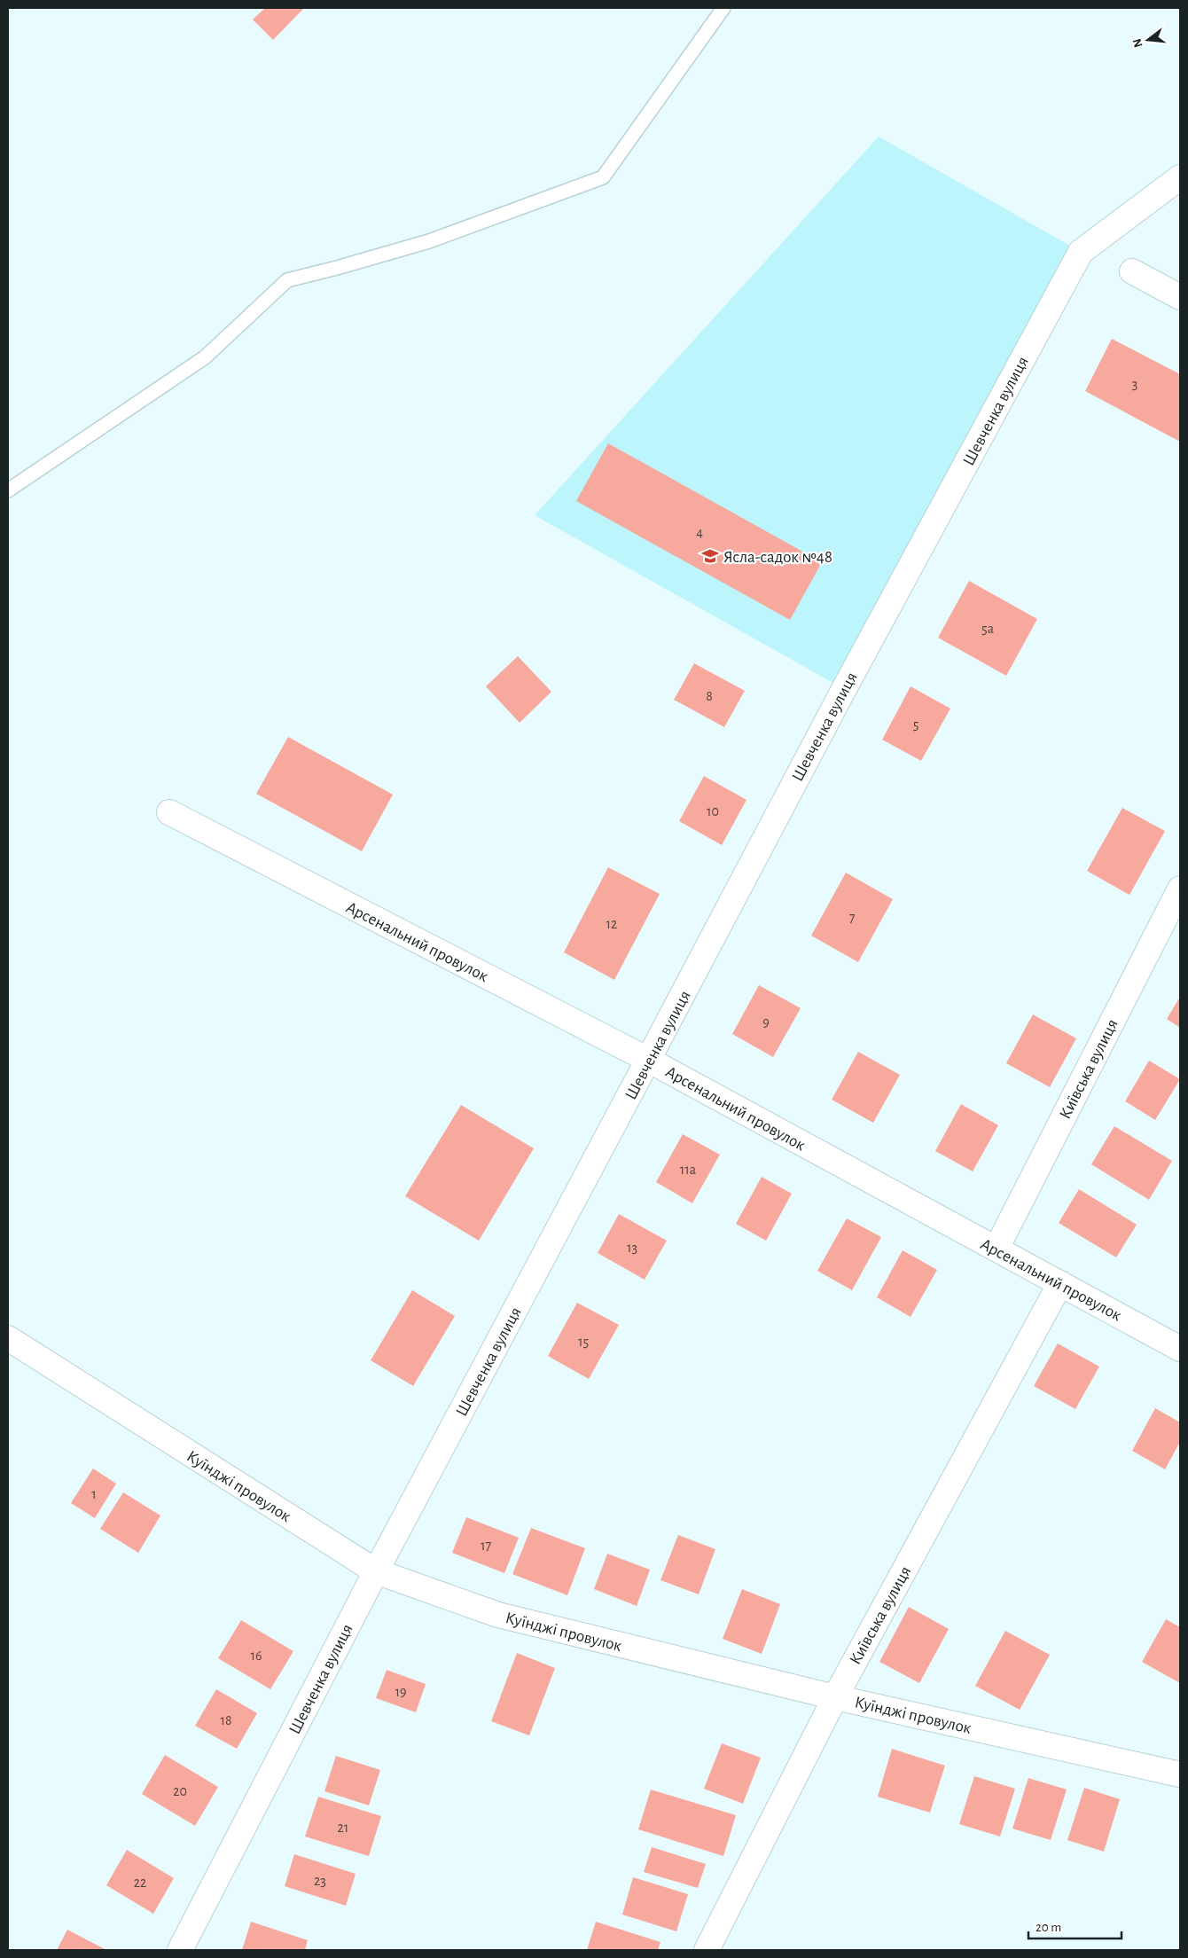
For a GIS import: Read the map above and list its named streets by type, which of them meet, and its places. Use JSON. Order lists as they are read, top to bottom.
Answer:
{
  "streets": {
    "street": [
      "Шевченка вулиця",
      "Арсенальний провулок",
      "Київська вулиця",
      "Куїнджі провулок"
    ]
  },
  "crossings": [
    ["Шевченка вулиця", "Арсенальний провулок"],
    ["Шевченка вулиця", "Куїнджі провулок"],
    ["Арсенальний провулок", "Київська вулиця"],
    ["Київська вулиця", "Куїнджі провулок"]
  ],
  "places": {
    "school or university": ["Ясла-садок №48"]
  },
  "house_numbers": [
    "3",
    "4",
    "5а",
    "8",
    "5",
    "10",
    "7",
    "12",
    "9",
    "11а",
    "13",
    "15",
    "1",
    "17",
    "16",
    "19",
    "18",
    "20",
    "21",
    "23",
    "22"
  ],
  "scale_bar": "20 m",
  "north": "left"
}
